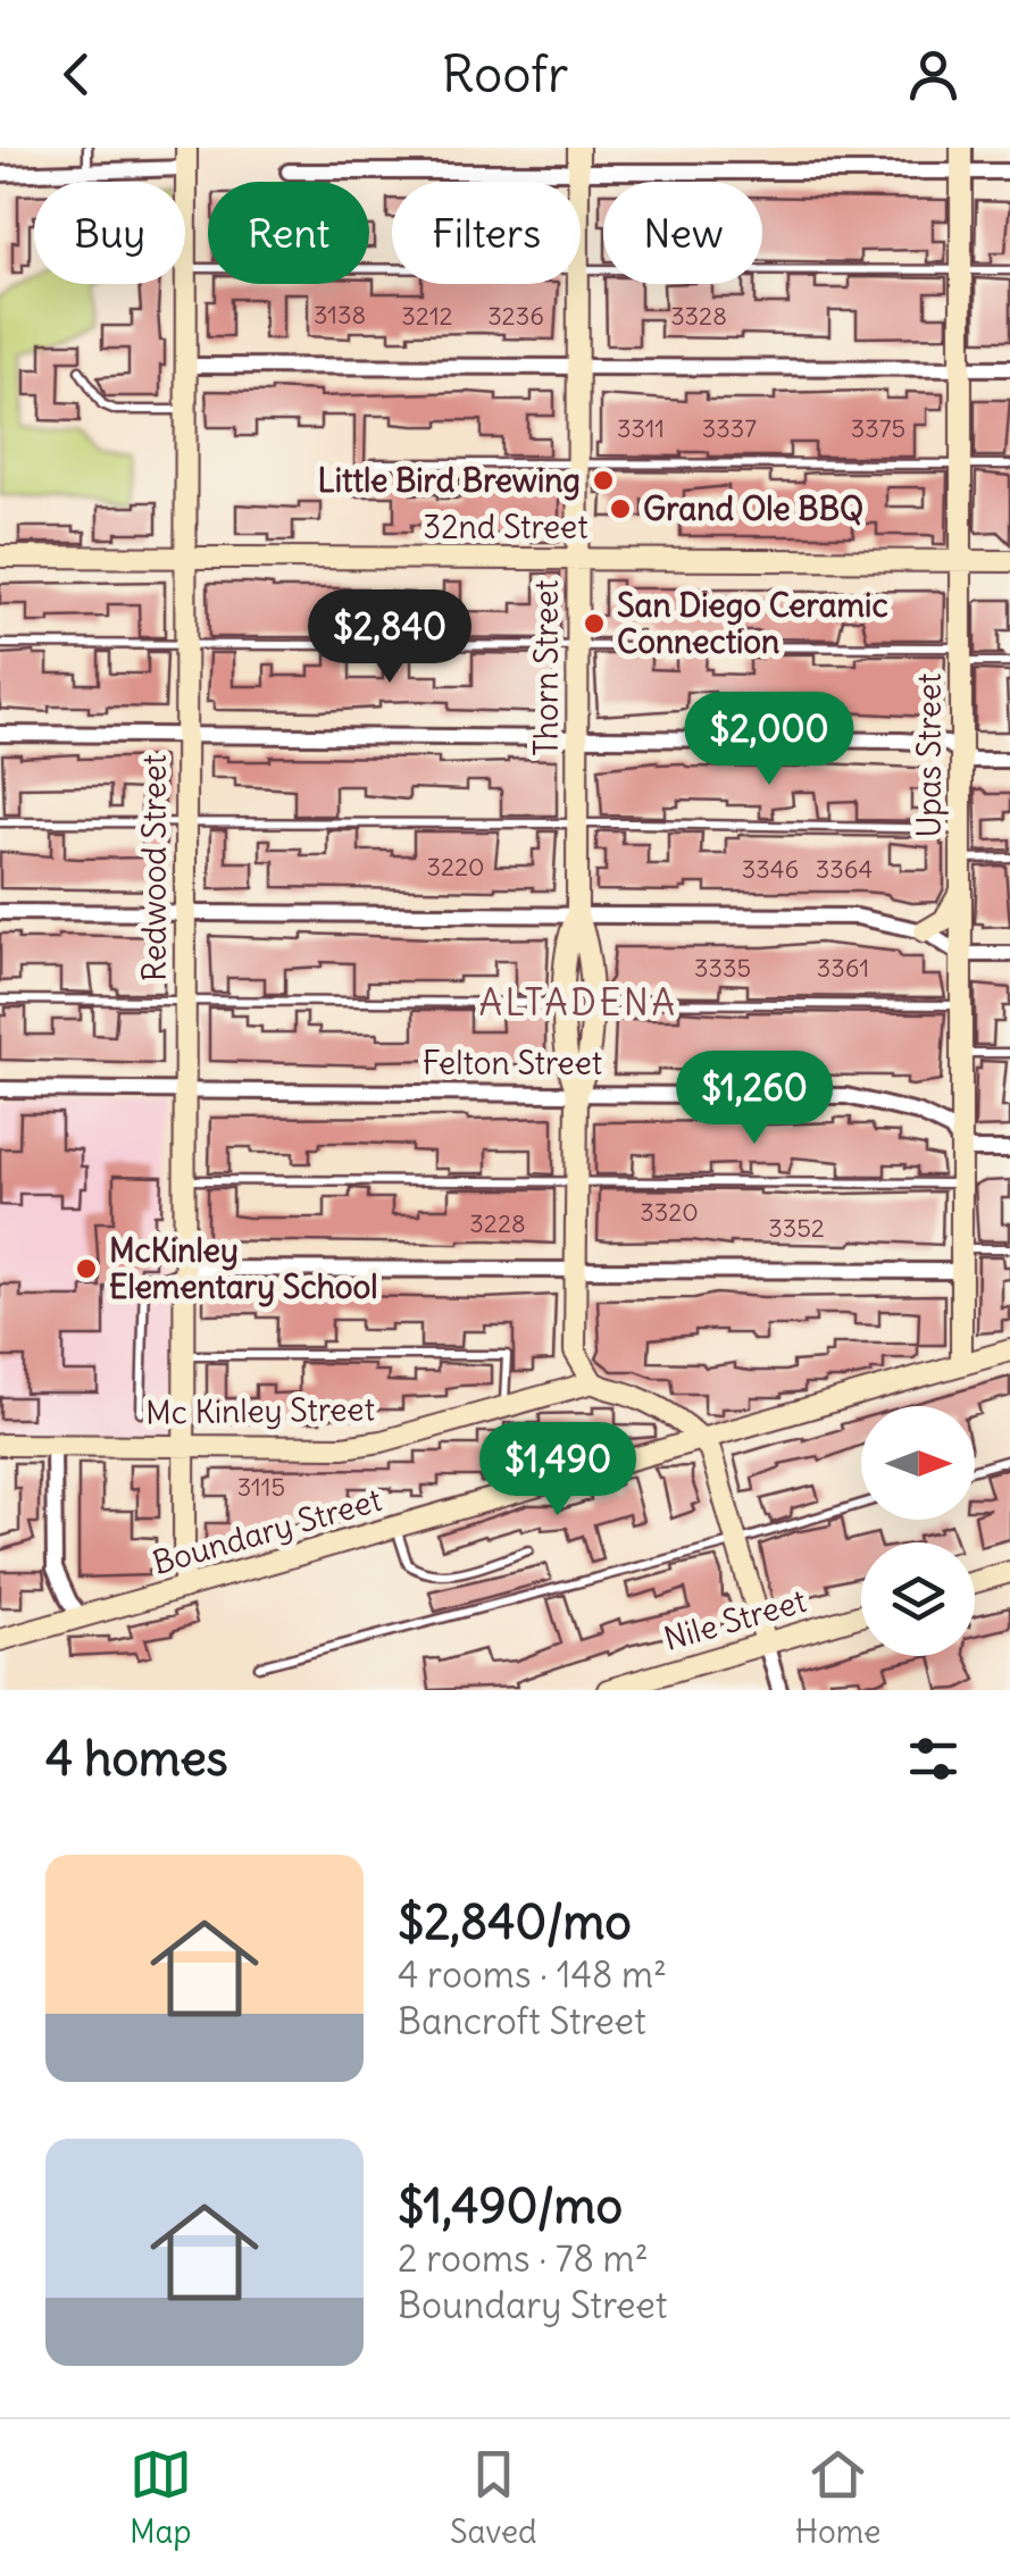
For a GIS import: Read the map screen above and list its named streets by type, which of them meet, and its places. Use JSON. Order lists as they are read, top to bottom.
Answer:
{
  "streets": {
    "street": [
      "32nd Street",
      "Thorn Street",
      "Upas Street",
      "Redwood Street",
      "Felton Street",
      "Mc Kinley Street",
      "Boundary Street",
      "Nile Street"
    ]
  },
  "crossings": [
    ["32nd Street", "Thorn Street"],
    ["32nd Street", "Upas Street"],
    ["32nd Street", "Redwood Street"],
    ["Thorn Street", "Felton Street"],
    ["Thorn Street", "Mc Kinley Street"],
    ["Upas Street", "Felton Street"],
    ["Upas Street", "Boundary Street"],
    ["Redwood Street", "Felton Street"],
    ["Redwood Street", "Mc Kinley Street"],
    ["Redwood Street", "Boundary Street"]
  ],
  "districts": ["ALTADENA"],
  "places": [
    "Little Bird Brewing",
    "Grand Ole BBQ",
    "San Diego Ceramic Connection",
    "McKinley Elementary School"
  ],
  "house_numbers": [
    "3138",
    "3212",
    "3236",
    "3328",
    "3311",
    "3337",
    "3375",
    "3220",
    "3346",
    "3364",
    "3335",
    "3361",
    "3320",
    "3228",
    "3352",
    "3115"
  ],
  "north": "right",
  "page": {
    "header": "Roofr",
    "chip": [
      "Buy",
      "Rent",
      "Filters",
      "New"
    ],
    "price": [
      "$2,840",
      "$2,000",
      "$1,260",
      "$1,490"
    ],
    "heading": "4 homes",
    "list": [
      {
        "name": "$2,840/mo",
        "note": "4 rooms · 148 m² · Bancroft Street"
      },
      {
        "name": "$1,490/mo",
        "note": "2 rooms · 78 m² · Boundary Street"
      }
    ],
    "tabs": ["Map", "Saved", "Home"]
  }
}
